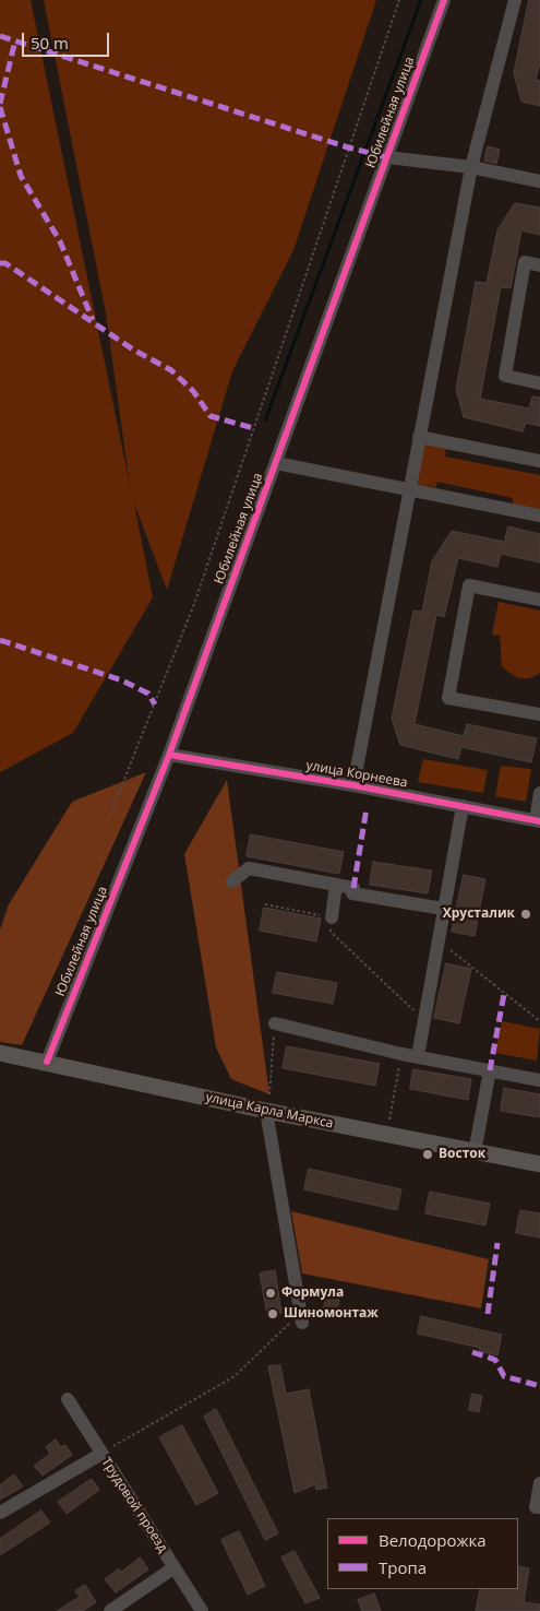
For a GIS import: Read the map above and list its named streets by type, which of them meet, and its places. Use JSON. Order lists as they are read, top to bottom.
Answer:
{
  "streets": {
    "main road": ["улица Карла Маркса"],
    "street": ["Юбилейная улица", "улица Корнеева", "Трудовой проезд"]
  },
  "crossings": [
    ["Юбилейная улица", "улица Корнеева"],
    ["Юбилейная улица", "улица Карла Маркса"]
  ],
  "places": [
    "Хрусталик",
    "Восток",
    "Формула",
    "Шиномонтаж"
  ],
  "legend": ["Велодорожка", "Тропа"],
  "scale_bar": "50 m"
}
